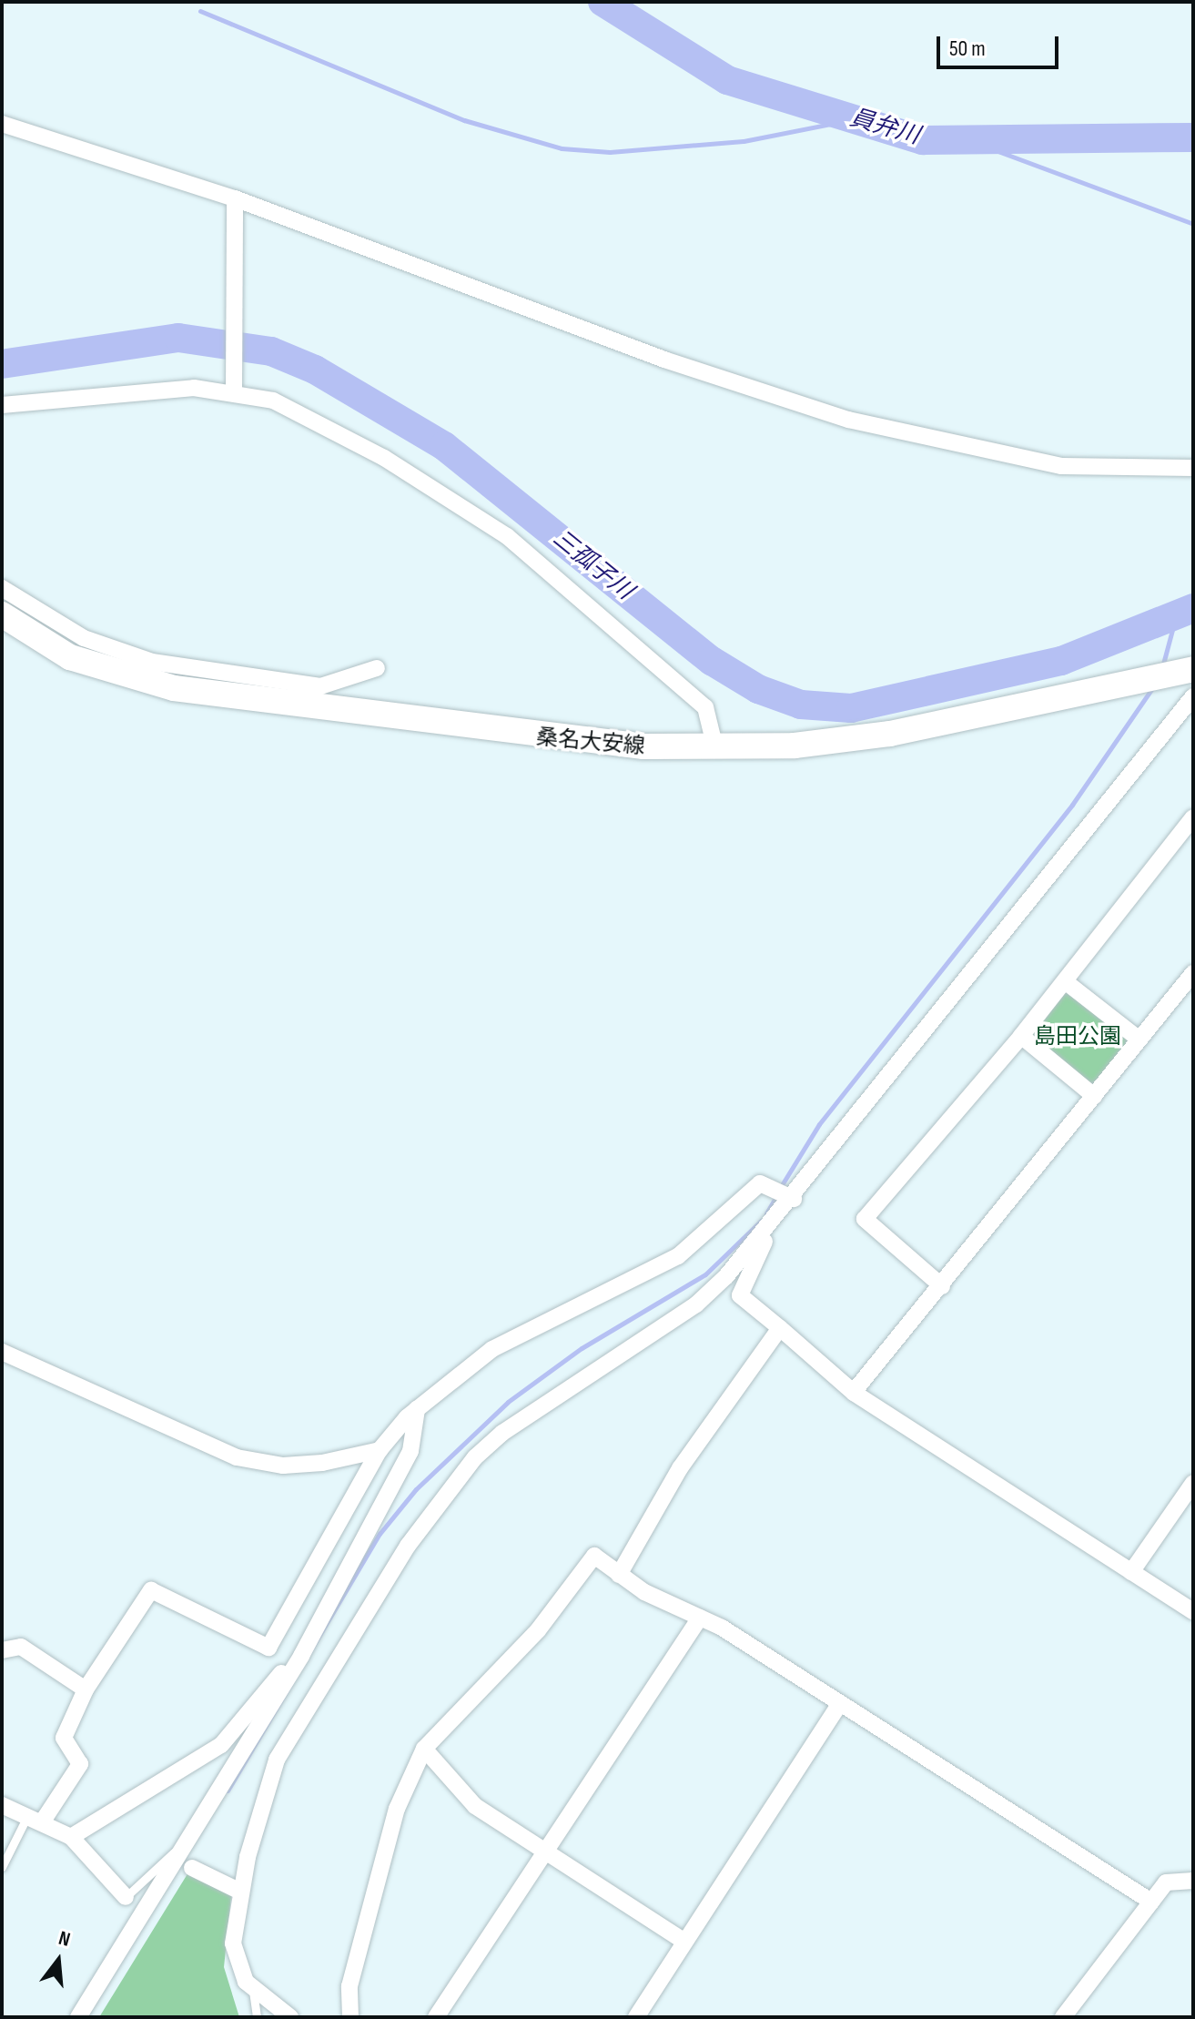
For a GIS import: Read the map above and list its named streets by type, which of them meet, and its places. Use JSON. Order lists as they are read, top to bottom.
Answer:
{
  "streets": {
    "main road": ["桑名大安線"]
  },
  "water": ["員弁川", "三孤子川"],
  "parks": ["島田公園"],
  "scale_bar": "50 m",
  "north": "top"
}
